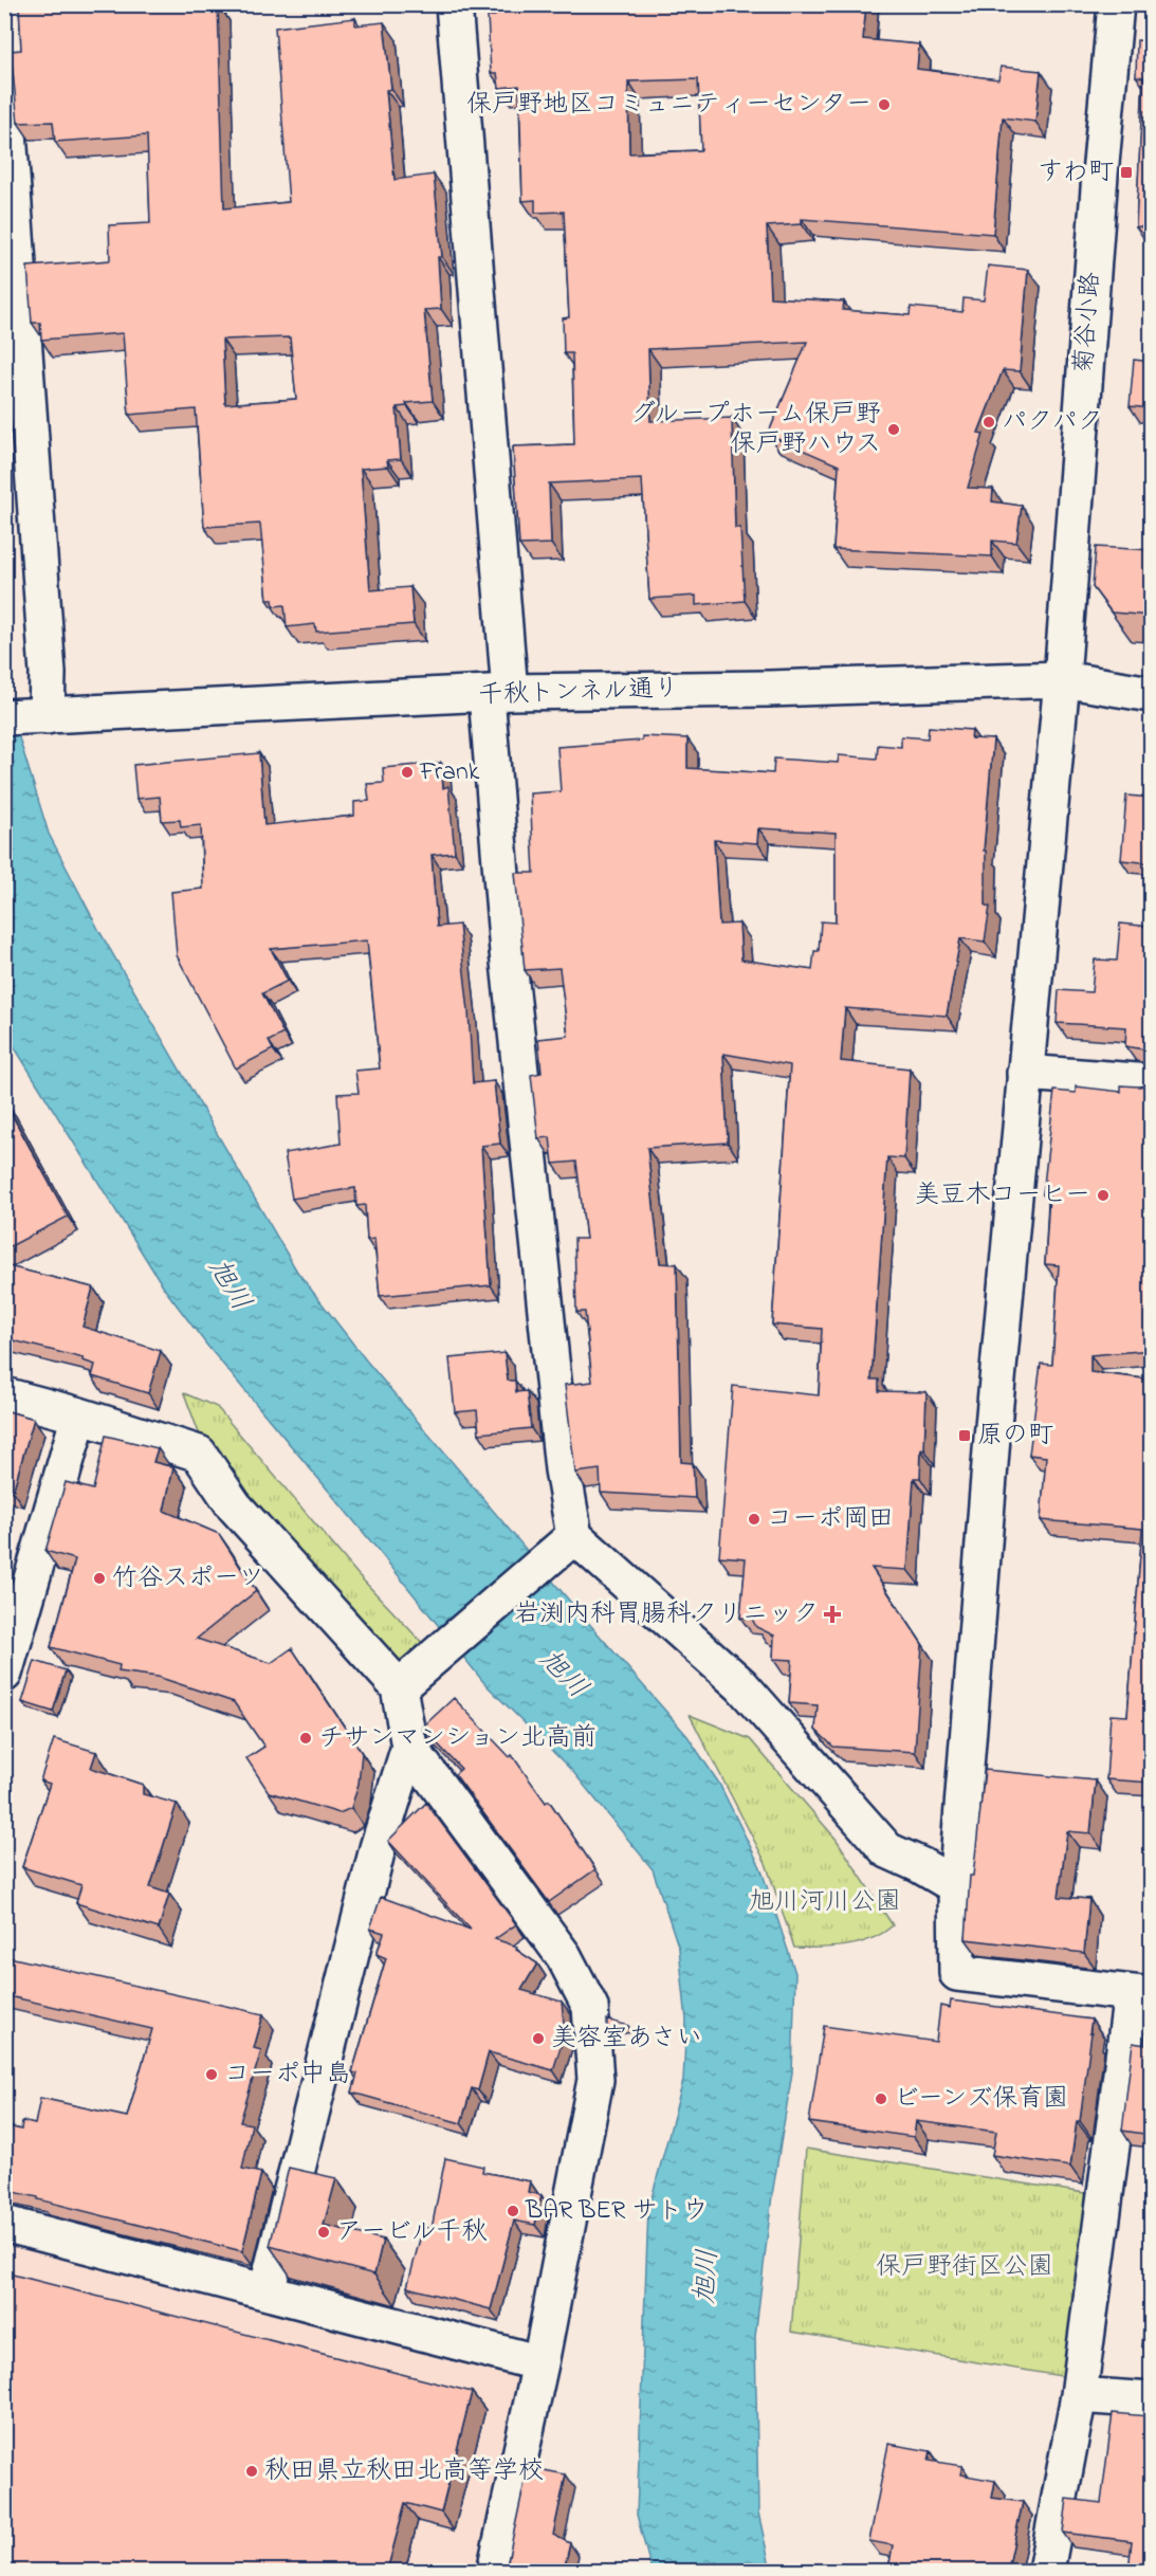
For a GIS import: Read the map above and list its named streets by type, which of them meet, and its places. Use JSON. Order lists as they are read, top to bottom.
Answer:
{
  "streets": {
    "street": ["菊谷小路", "千秋トンネル通り"]
  },
  "crossings": [
    ["菊谷小路", "千秋トンネル通り"]
  ],
  "water": ["旭川"],
  "parks": ["旭川河川公園", "保戸野街区公園"],
  "places": {
    "other": [
      "保戸野地区コミュニティーセンター",
      "パクパク",
      "グループホーム保戸野 保戸野ハウス",
      "Frank",
      "美豆木コーヒー",
      "コーポ岡田",
      "竹谷スポーツ",
      "チサンマンション北高前",
      "美容室あさい",
      "コーポ中島",
      "ビーンズ保育園",
      "BAR BER サトウ",
      "アービル千秋",
      "秋田県立秋田北高等学校"
    ],
    "transit": ["すわ町", "原の町"],
    "health": ["岩渕内科胃腸科クリニック"]
  }
}
